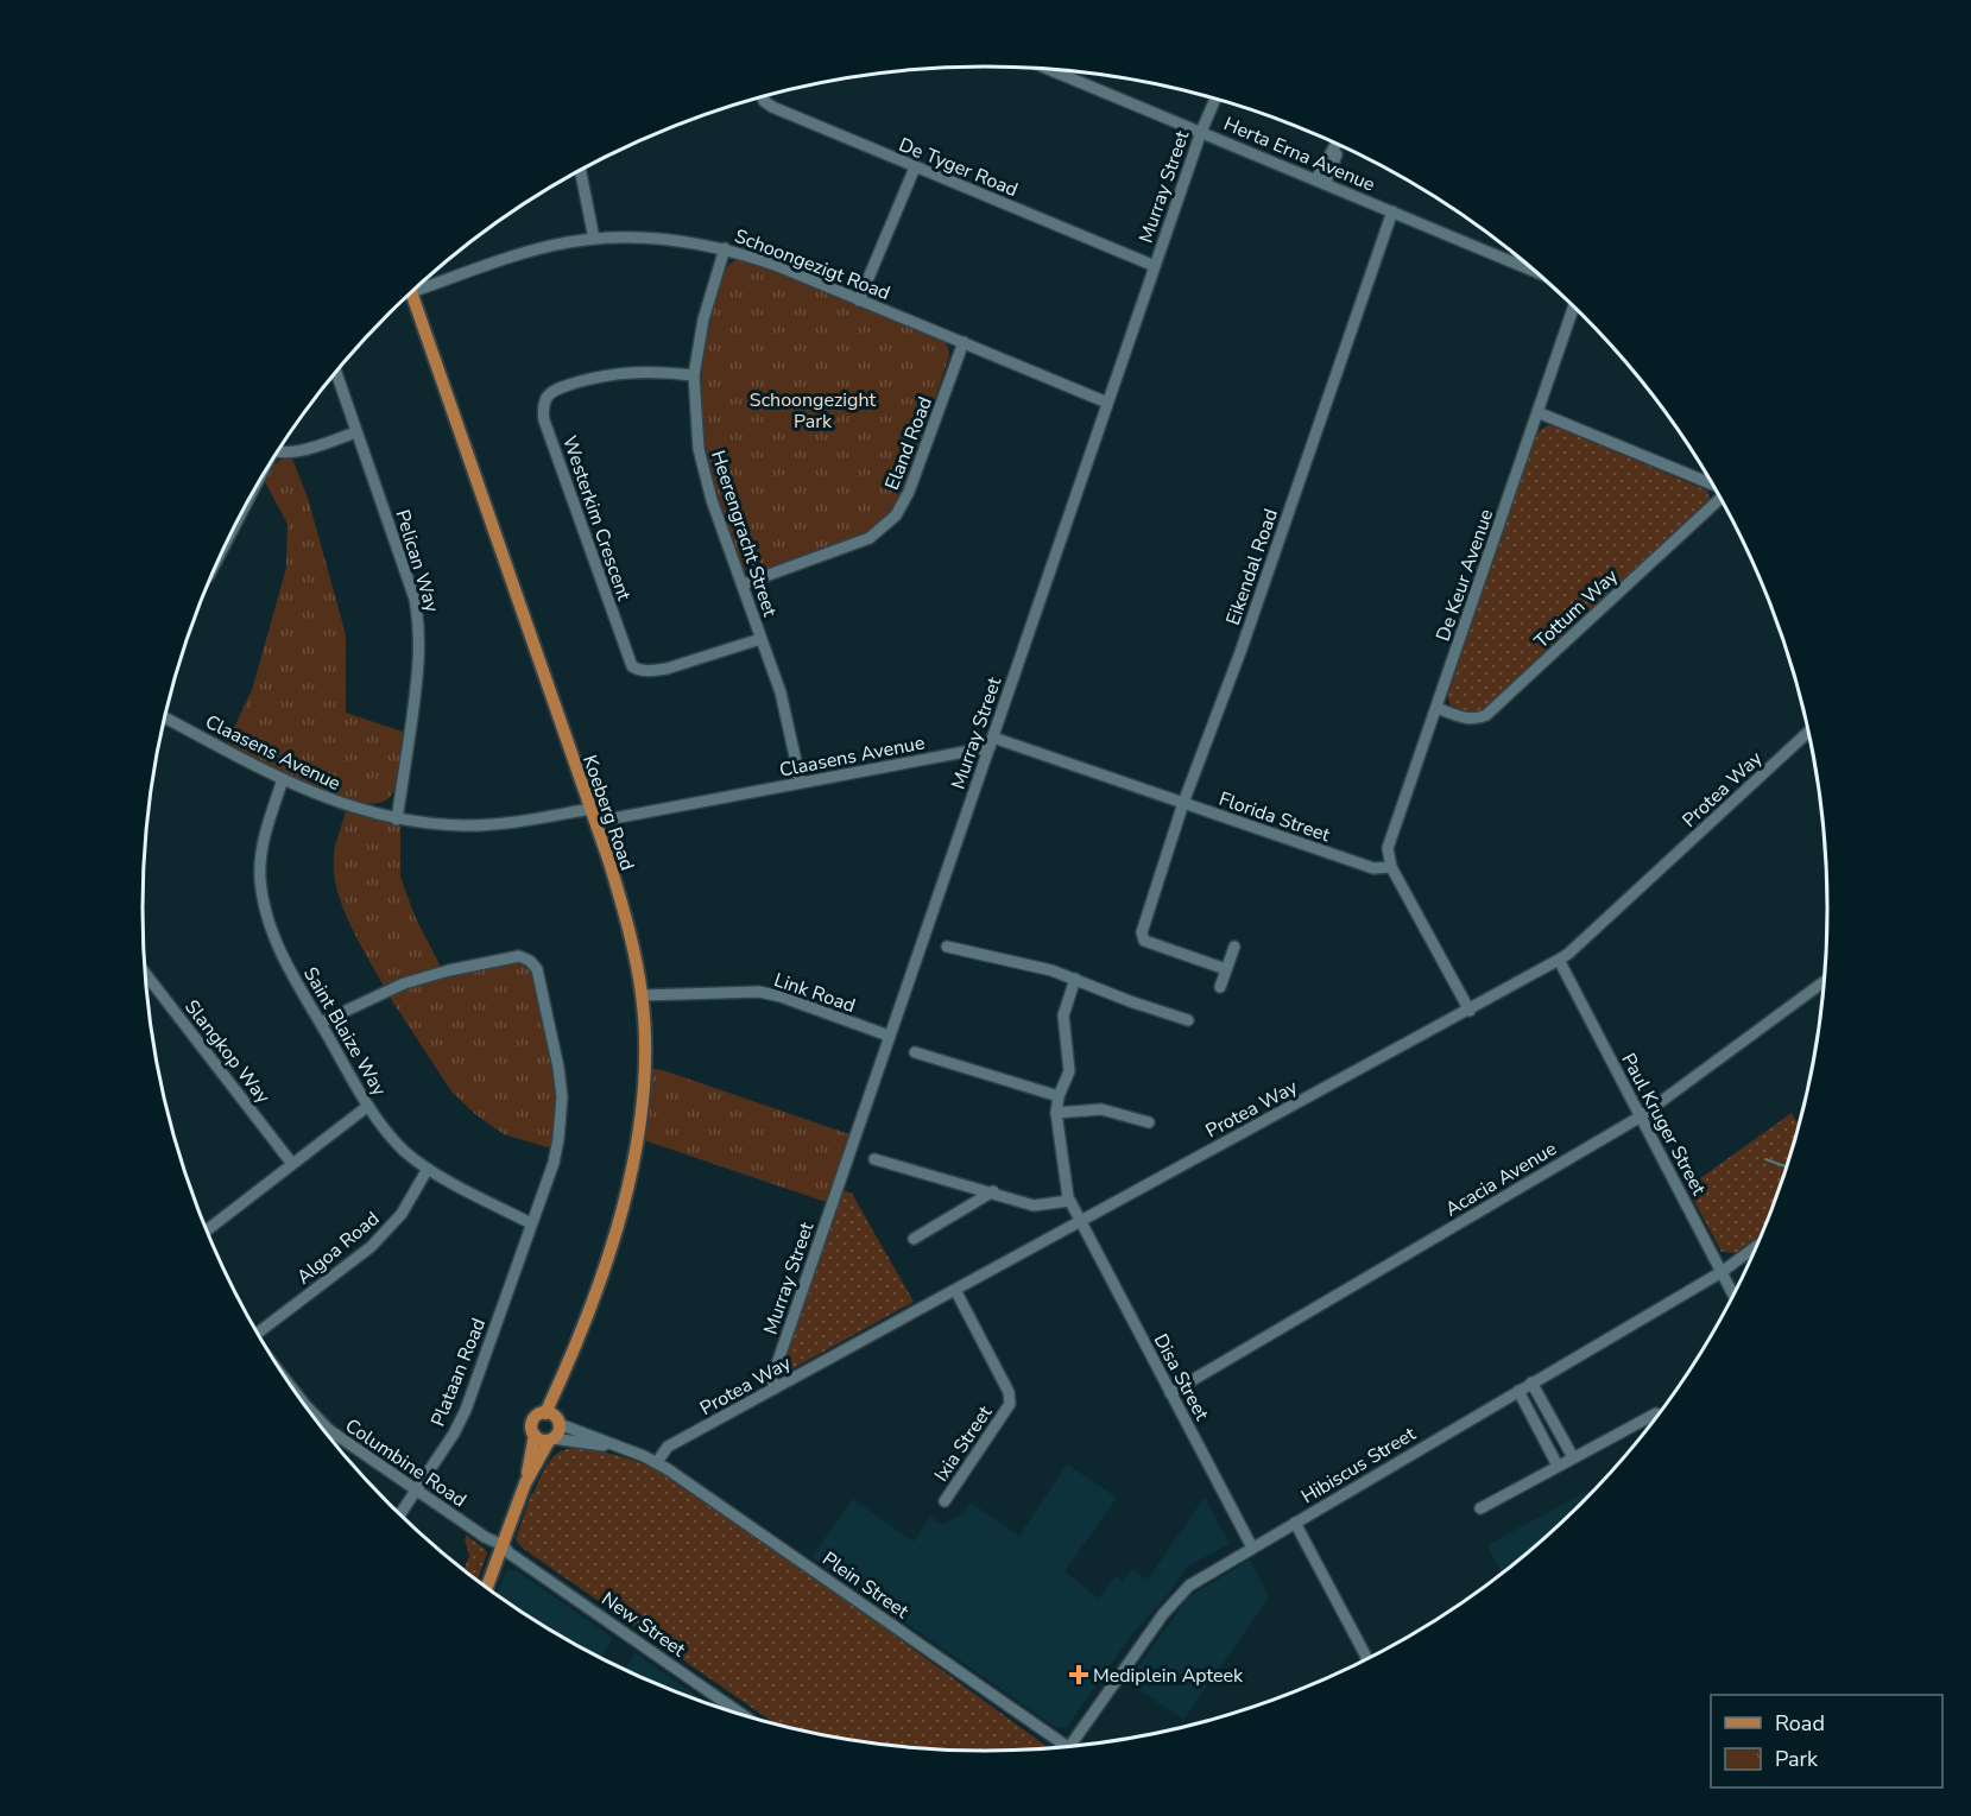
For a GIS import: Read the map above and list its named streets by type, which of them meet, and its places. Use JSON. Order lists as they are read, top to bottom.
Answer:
{
  "streets": {
    "main road": ["Koeberg Road"],
    "street": [
      "Herta Erna Avenue",
      "De Tyger Road",
      "Murray Street",
      "Schoongezigt Road",
      "Eland Road",
      "Westerkim Crescent",
      "Heerengracht Street",
      "Pelican Way",
      "Eikendal Road",
      "De Keur Avenue",
      "Tottum Way",
      "Claasens Avenue",
      "Protea Way",
      "Florida Street",
      "Link Road",
      "Saint Blaize Way",
      "Slangkop Way",
      "Paul Kruger Street",
      "Acacia Avenue",
      "Algoa Road",
      "Plataan Road",
      "Disa Street",
      "Ixia Street",
      "Columbine Road",
      "Hibiscus Street",
      "Plein Street",
      "New Street"
    ]
  },
  "crossings": [
    ["Herta Erna Avenue", "Murray Street"],
    ["Herta Erna Avenue", "Eikendal Road"],
    ["De Tyger Road", "Murray Street"],
    ["Murray Street", "Schoongezigt Road"],
    ["Murray Street", "Claasens Avenue"],
    ["Murray Street", "Protea Way"],
    ["Murray Street", "Florida Street"],
    ["Murray Street", "Link Road"],
    ["Schoongezigt Road", "Eland Road"],
    ["Schoongezigt Road", "Heerengracht Street"],
    ["Eland Road", "Heerengracht Street"],
    ["Westerkim Crescent", "Heerengracht Street"],
    ["Heerengracht Street", "Claasens Avenue"],
    ["Pelican Way", "Claasens Avenue"],
    ["Eikendal Road", "Florida Street"],
    ["De Keur Avenue", "Tottum Way"],
    ["De Keur Avenue", "Florida Street"],
    ["Claasens Avenue", "Koeberg Road"],
    ["Claasens Avenue", "Florida Street"],
    ["Claasens Avenue", "Saint Blaize Way"],
    ["Protea Way", "Paul Kruger Street"],
    ["Protea Way", "Disa Street"],
    ["Protea Way", "Ixia Street"],
    ["Protea Way", "Plein Street"],
    ["Koeberg Road", "Link Road"],
    ["Koeberg Road", "Plein Street"],
    ["Saint Blaize Way", "Algoa Road"],
    ["Saint Blaize Way", "Plataan Road"],
    ["Paul Kruger Street", "Acacia Avenue"],
    ["Paul Kruger Street", "Hibiscus Street"],
    ["Acacia Avenue", "Disa Street"],
    ["Plataan Road", "Columbine Road"],
    ["Disa Street", "Hibiscus Street"],
    ["Columbine Road", "New Street"]
  ],
  "parks": ["Schoongezight Park"],
  "places": {
    "health": ["Mediplein Apteek"]
  },
  "legend": ["Road", "Park"]
}
